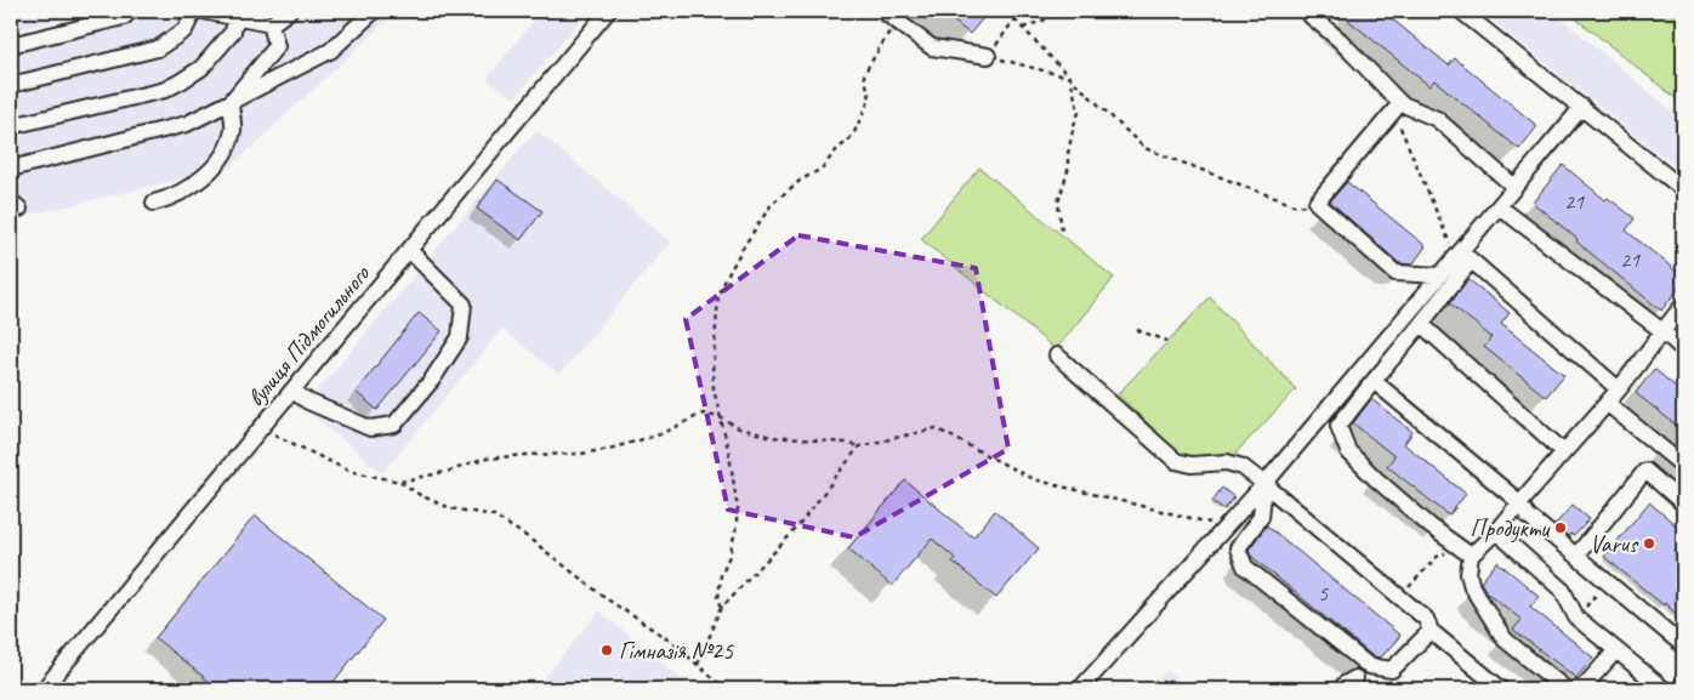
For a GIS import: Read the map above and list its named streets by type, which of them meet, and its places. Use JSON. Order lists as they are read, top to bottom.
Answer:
{
  "streets": {
    "street": ["вулиця Підмогильного"]
  },
  "places": ["Продукти", "Varus", "Гімназія №25"],
  "house_numbers": ["21", "21", "5"]
}
